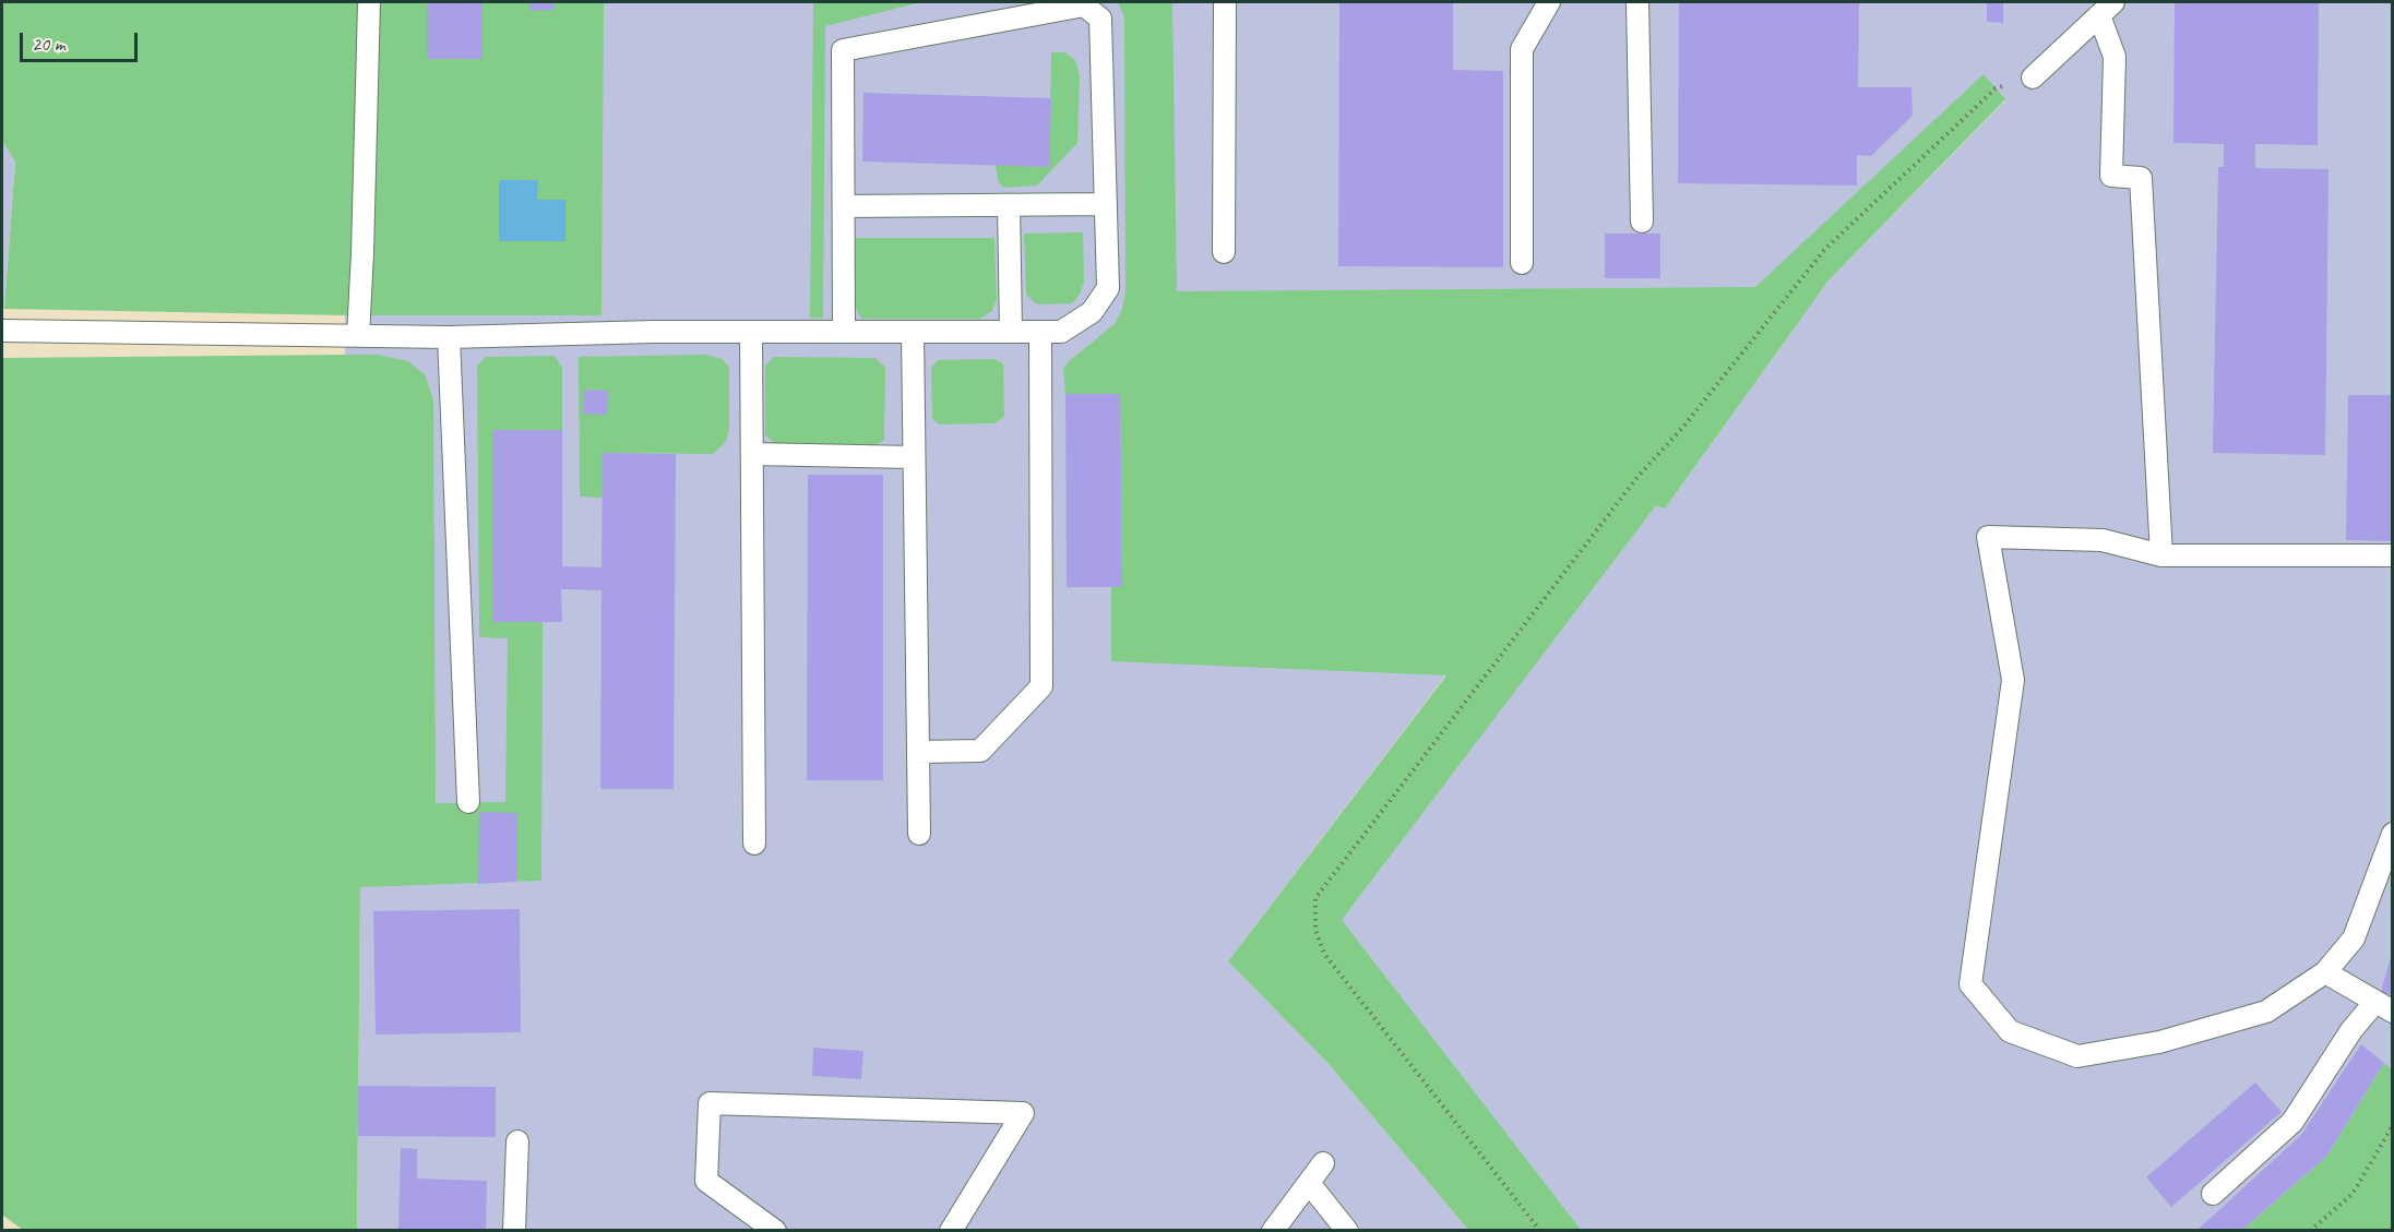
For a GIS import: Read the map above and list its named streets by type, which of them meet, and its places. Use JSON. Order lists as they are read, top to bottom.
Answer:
{
  "scale_bar": "20 m"
}
